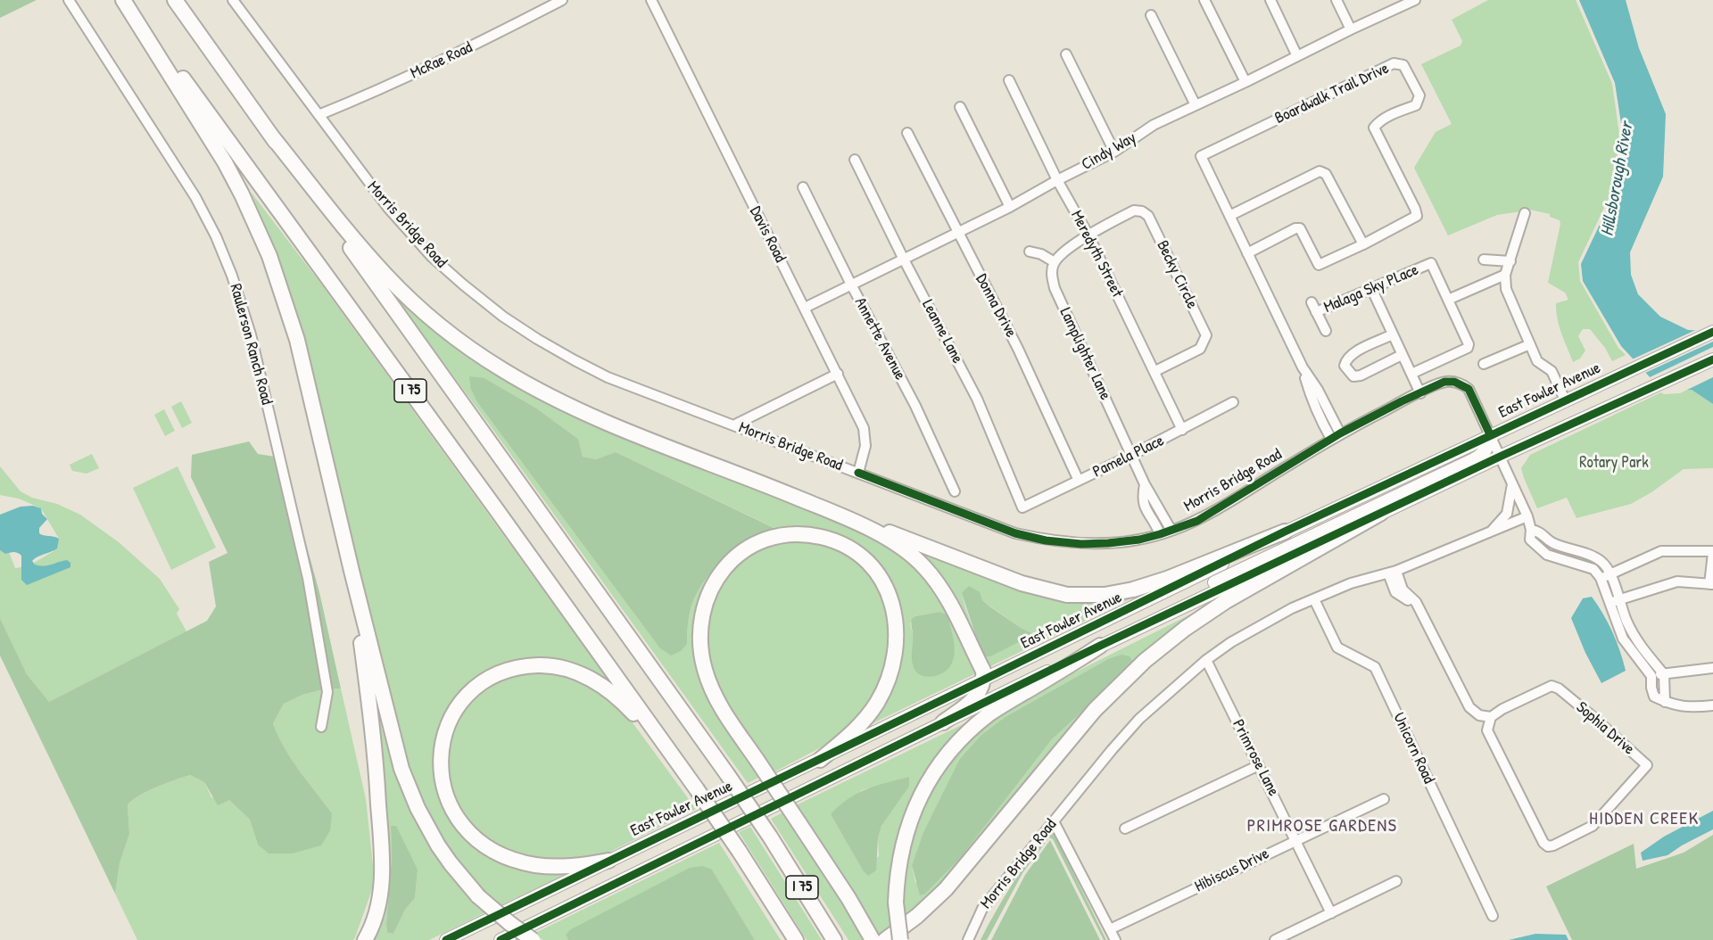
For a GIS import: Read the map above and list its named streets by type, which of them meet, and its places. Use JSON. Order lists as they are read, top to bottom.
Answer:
{
  "streets": {
    "highway": ["I 75"],
    "main road": ["East Fowler Avenue"],
    "street": [
      "McRae Road",
      "Boardwalk Trail Drive",
      "Cindy Way",
      "Morris Bridge Road",
      "Davis Road",
      "Meredyth Street",
      "Becky Circle",
      "Malaga Sky PLace",
      "Donna Drive",
      "Leanne Lane",
      "Annette Avenue",
      "Raulerson Ranch Road",
      "Lamplighter Lane",
      "Pamela Place",
      "Sophia Drive",
      "Unicorn Road",
      "Primrose Lane",
      "Hibiscus Drive"
    ]
  },
  "crossings": [
    ["McRae Road", "Morris Bridge Road"],
    ["Boardwalk Trail Drive", "Morris Bridge Road"],
    ["Cindy Way", "Davis Road"],
    ["Cindy Way", "Meredyth Street"],
    ["Cindy Way", "Donna Drive"],
    ["Cindy Way", "Leanne Lane"],
    ["Cindy Way", "Annette Avenue"],
    ["Morris Bridge Road", "Davis Road"],
    ["Morris Bridge Road", "Lamplighter Lane"],
    ["Morris Bridge Road", "East Fowler Avenue"],
    ["Morris Bridge Road", "Unicorn Road"],
    ["Morris Bridge Road", "Primrose Lane"],
    ["Meredyth Street", "Becky Circle"],
    ["Meredyth Street", "Pamela Place"],
    ["Donna Drive", "Pamela Place"],
    ["Leanne Lane", "Pamela Place"],
    ["Lamplighter Lane", "Pamela Place"],
    ["Primrose Lane", "Hibiscus Drive"]
  ],
  "districts": ["HIDDEN CREEK", "PRIMROSE GARDENS"],
  "water": ["Hillsborough River"],
  "parks": ["Rotary Park"]
}
